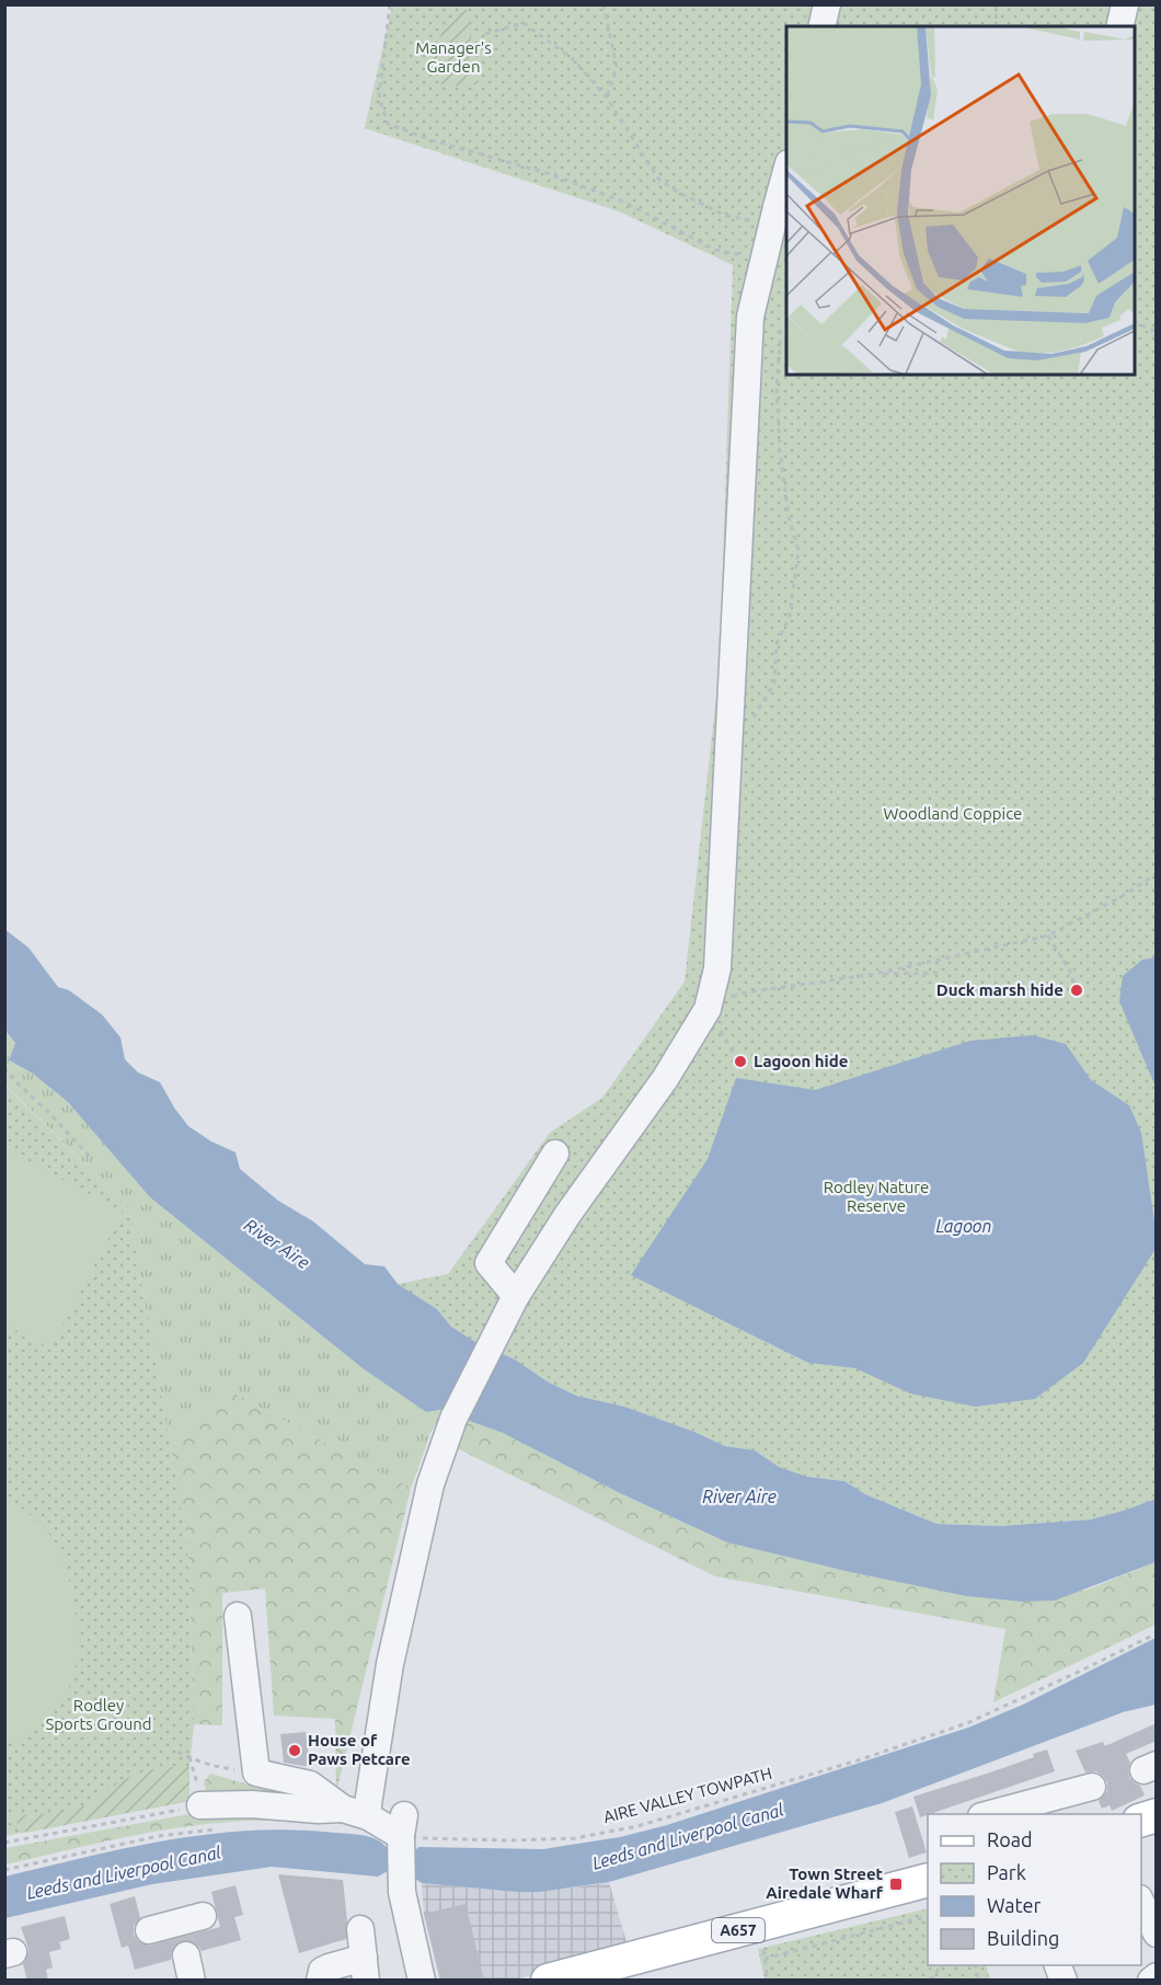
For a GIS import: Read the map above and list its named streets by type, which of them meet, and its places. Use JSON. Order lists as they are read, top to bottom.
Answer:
{
  "streets": {
    "main road": ["A657"],
    "path": ["AIRE VALLEY TOWPATH"]
  },
  "water": ["Lagoon", "River Aire", "Leeds and Liverpool Canal"],
  "parks": [
    "Manager's Garden",
    "Woodland Coppice",
    "Rodley Nature Reserve",
    "Rodley Sports Ground"
  ],
  "places": {
    "other": ["Duck marsh hide", "Lagoon hide", "House of Paws Petcare"],
    "transit": ["Town Street Airedale Wharf"]
  },
  "legend": [
    "Road",
    "Park",
    "Water",
    "Building"
  ]
}
